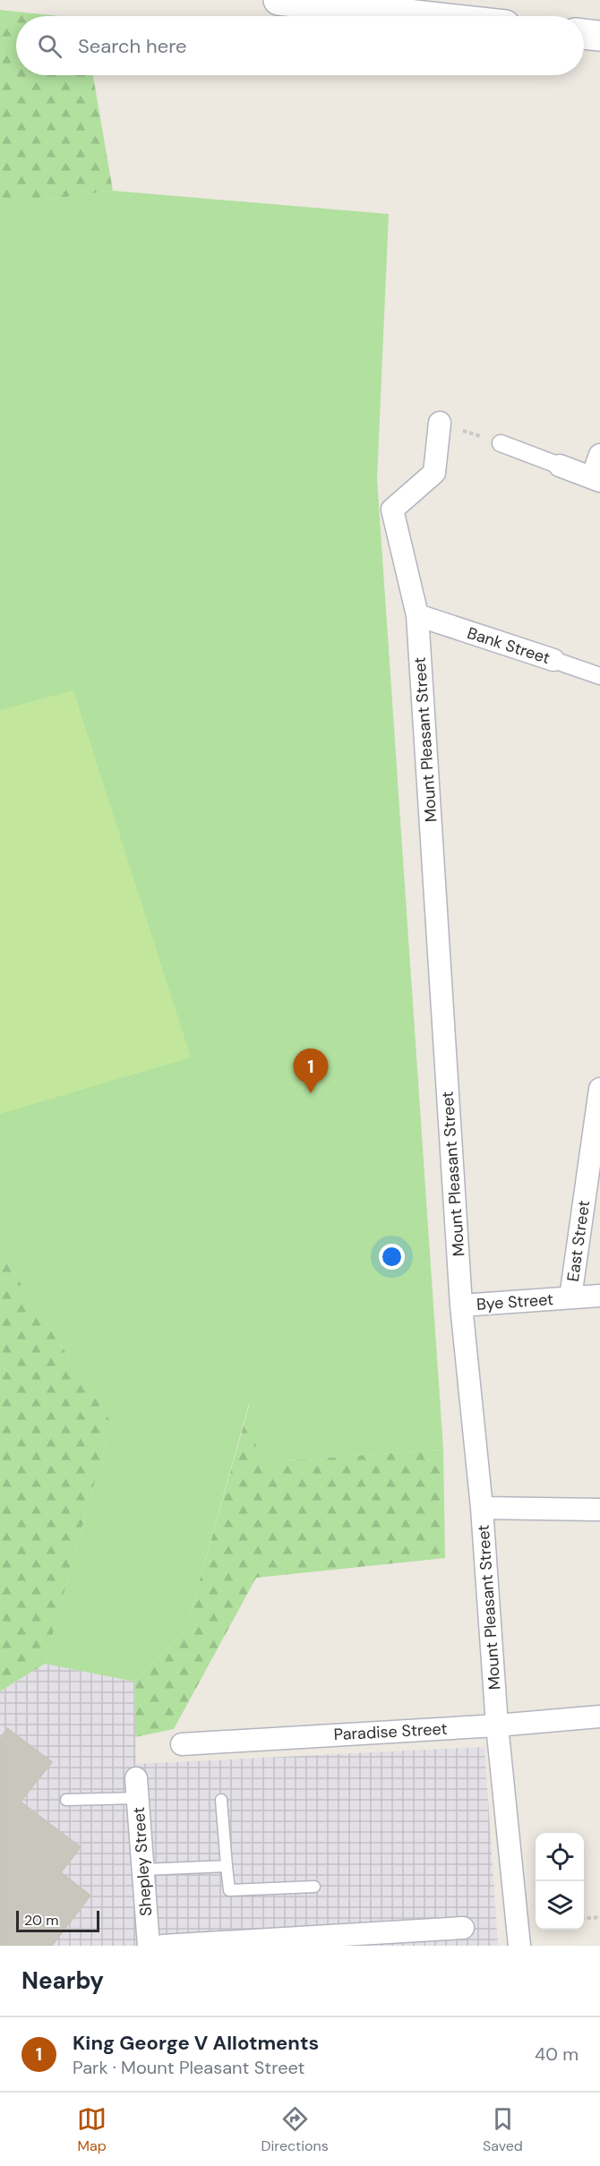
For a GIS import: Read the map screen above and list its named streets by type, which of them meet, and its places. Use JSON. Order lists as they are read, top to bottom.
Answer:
{
  "streets": {
    "street": [
      "Bank Street",
      "Mount Pleasant Street",
      "East Street",
      "Bye Street",
      "Paradise Street",
      "Shepley Street"
    ]
  },
  "crossings": [
    ["Bank Street", "Mount Pleasant Street"],
    ["Mount Pleasant Street", "Bye Street"],
    ["Mount Pleasant Street", "Paradise Street"],
    ["East Street", "Bye Street"]
  ],
  "scale_bar": "20 m",
  "page": {
    "search": "Search here",
    "pins": "1",
    "scale": "20 m",
    "heading": "Nearby",
    "list": [
      {
        "mark": "1",
        "name": "King George V Allotments",
        "note": "Park · Mount Pleasant Street",
        "value": "40 m"
      }
    ],
    "nav": ["Map", "Directions", "Saved"]
  }
}
